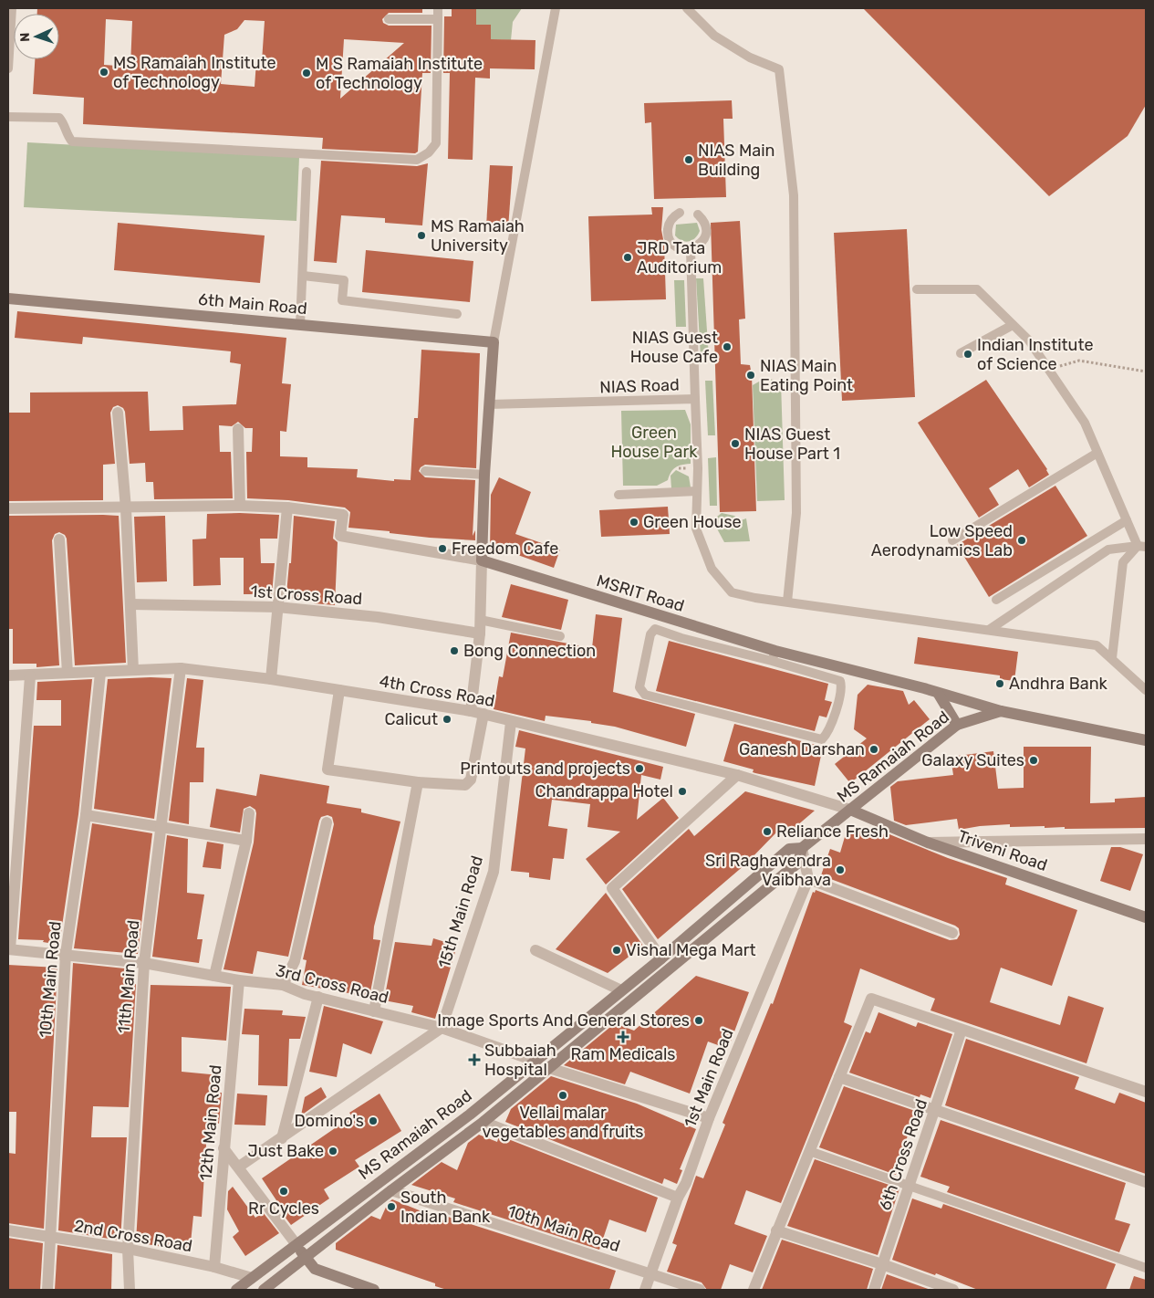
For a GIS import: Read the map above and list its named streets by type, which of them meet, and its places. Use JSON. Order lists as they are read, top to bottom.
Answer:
{
  "streets": {
    "main road": [
      "6th Main Road",
      "MSRIT Road",
      "MS Ramaiah Road",
      "Triveni Road"
    ],
    "street": [
      "1st Cross Road",
      "4th Cross Road",
      "15th Main Road",
      "11th Main Road",
      "10th Main Road",
      "3rd Cross Road",
      "1st Main Road",
      "12th Main Road",
      "6th Cross Road",
      "2nd Cross Road"
    ],
    "lane": ["NIAS Road"]
  },
  "crossings": [
    ["MSRIT Road", "MS Ramaiah Road"],
    ["4th Cross Road", "MS Ramaiah Road"],
    ["4th Cross Road", "Triveni Road"],
    ["4th Cross Road", "15th Main Road"],
    ["4th Cross Road", "11th Main Road"],
    ["4th Cross Road", "10th Main Road"],
    ["MS Ramaiah Road", "Triveni Road"],
    ["MS Ramaiah Road", "10th Main Road"],
    ["MS Ramaiah Road", "3rd Cross Road"],
    ["MS Ramaiah Road", "2nd Cross Road"],
    ["15th Main Road", "3rd Cross Road"],
    ["11th Main Road", "3rd Cross Road"],
    ["11th Main Road", "2nd Cross Road"],
    ["10th Main Road", "3rd Cross Road"],
    ["10th Main Road", "1st Main Road"],
    ["10th Main Road", "2nd Cross Road"],
    ["3rd Cross Road", "12th Main Road"],
    ["12th Main Road", "2nd Cross Road"]
  ],
  "parks": ["Green House Park"],
  "places": {
    "other": [
      "MS Ramaiah Institute of Technology",
      "M S Ramaiah Institute of Technology",
      "NIAS Main Building",
      "MS Ramaiah University",
      "JRD Tata Auditorium",
      "NIAS Guest House Cafe",
      "Indian Institute of Science",
      "NIAS Main Eating Point",
      "NIAS Guest House Part 1",
      "Green House",
      "Low Speed Aerodynamics Lab",
      "Freedom Cafe",
      "Bong Connection",
      "Andhra Bank",
      "Calicut",
      "Ganesh Darshan",
      "Galaxy Suites",
      "Printouts and projects",
      "Chandrappa Hotel",
      "Reliance Fresh",
      "Sri Raghavendra Vaibhava",
      "Vishal Mega Mart",
      "Image Sports And General Stores",
      "Vellai malar vegetables and fruits",
      "Domino's",
      "Just Bake",
      "Rr Cycles",
      "South Indian Bank"
    ],
    "health": ["Ram Medicals", "Subbaiah Hospital"]
  },
  "north": "left"
}
